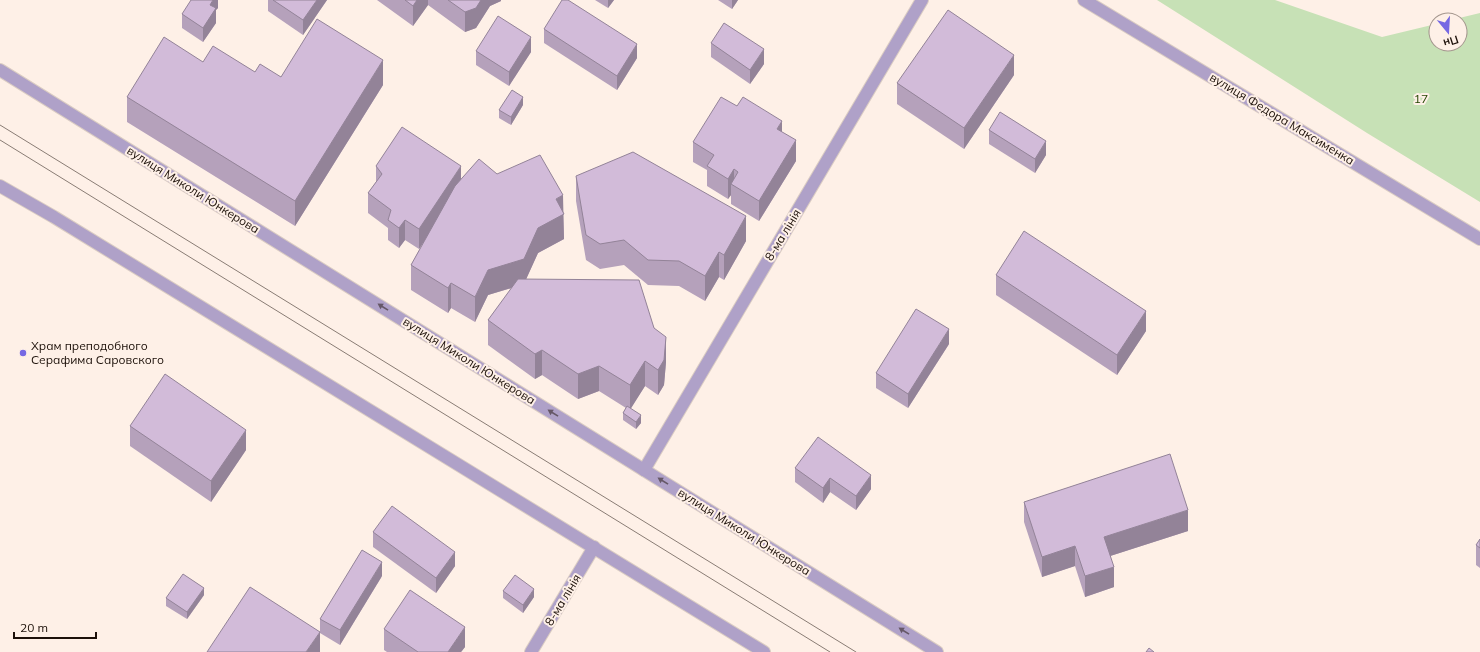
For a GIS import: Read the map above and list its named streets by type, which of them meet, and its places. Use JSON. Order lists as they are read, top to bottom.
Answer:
{
  "streets": {
    "street": ["вулиця Федора Максименка", "вулиця Миколи Юнкерова", "8-ма лінія"]
  },
  "crossings": [
    ["вулиця Миколи Юнкерова", "8-ма лінія"]
  ],
  "parks": ["17"],
  "places": ["Храм преподобного Серафима Саровского"],
  "scale_bar": "20 m",
  "north": "bottom"
}
